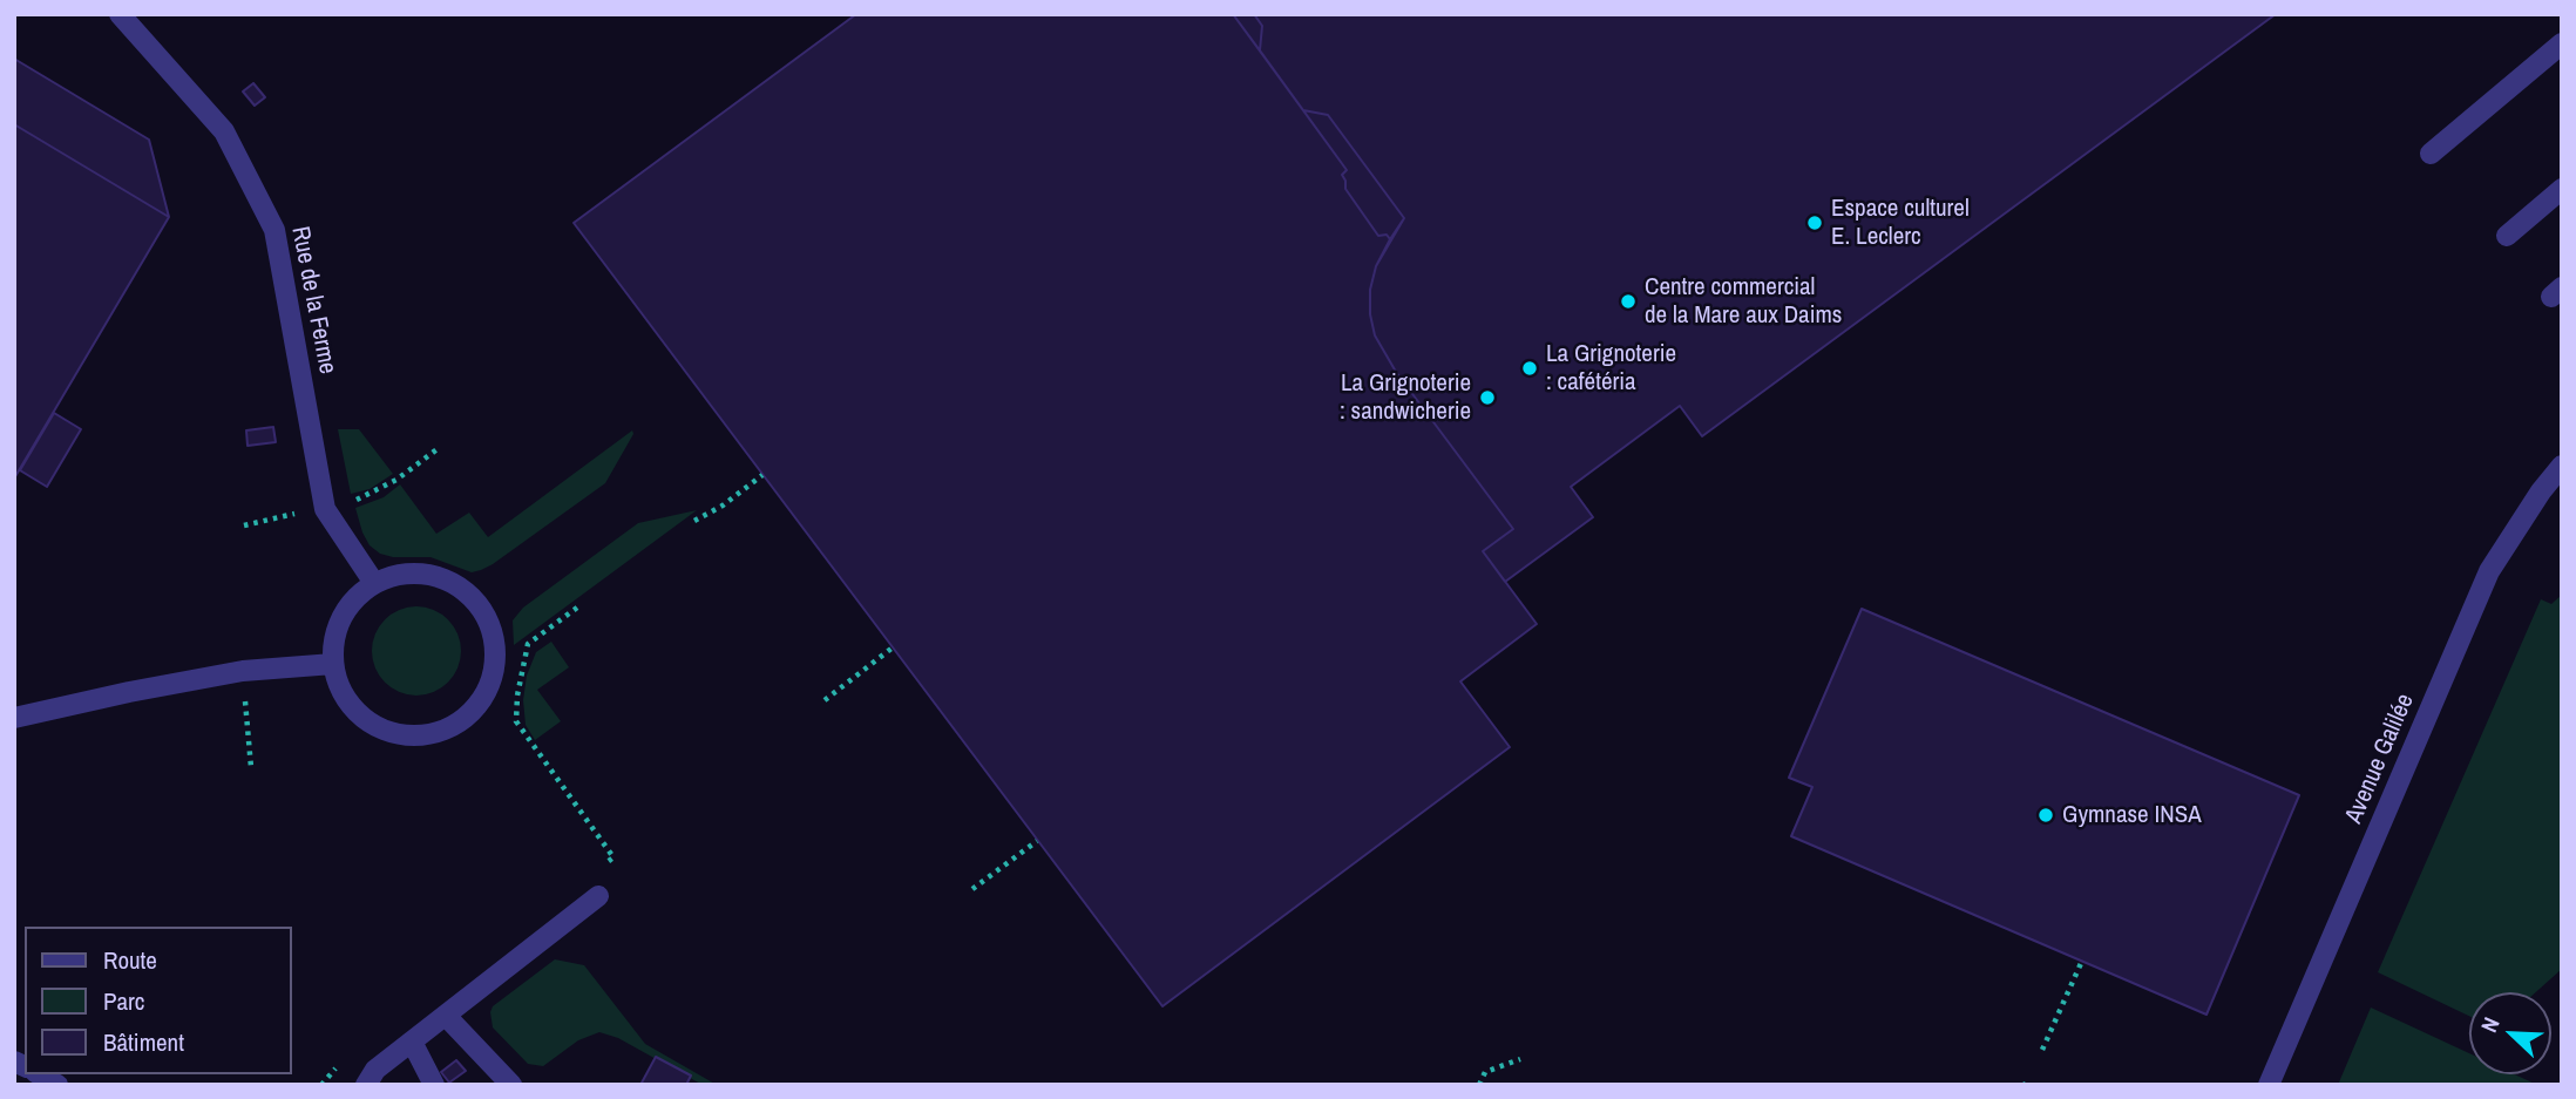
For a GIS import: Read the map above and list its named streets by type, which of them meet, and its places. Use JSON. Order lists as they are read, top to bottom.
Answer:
{
  "streets": {
    "street": ["Rue de la Ferme", "Avenue Galilée"]
  },
  "places": [
    "Espace culturel E. Leclerc",
    "Centre commercial de la Mare aux Daims",
    "La Grignoterie : cafétéria",
    "La Grignoterie : sandwicherie",
    "Gymnase INSA"
  ],
  "legend": ["Route", "Parc", "Bâtiment"],
  "north": "top left"
}
